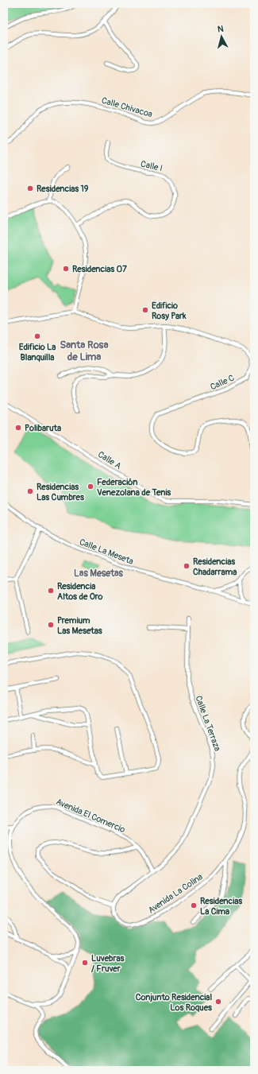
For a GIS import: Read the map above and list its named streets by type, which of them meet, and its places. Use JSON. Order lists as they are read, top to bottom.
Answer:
{
  "streets": {
    "street": [
      "Calle Chivacoa",
      "Calle I",
      "Calle C",
      "Calle A",
      "Calle La Meseta",
      "Calle La Terraza",
      "Avenida El Comercio",
      "Avenida La Colina"
    ]
  },
  "crossings": [
    ["Calle La Terraza", "Avenida El Comercio"]
  ],
  "districts": ["Santa Rosa de Lima", "Las Mesetas"],
  "places": [
    "Residencias 19",
    "Residencias 07",
    "Edificio Rosy Park",
    "Edificio La Blanquilla",
    "Polibaruta",
    "Federación Venezolana de Tenis",
    "Residencias Las Cumbres",
    "Residencias Chadarrama",
    "Residencia Altos de Oro",
    "Premium Las Mesetas",
    "Residencias La Cima",
    "Luvebras / Fruver",
    "Conjunto Residencial Los Roques"
  ],
  "north": "top"
}
